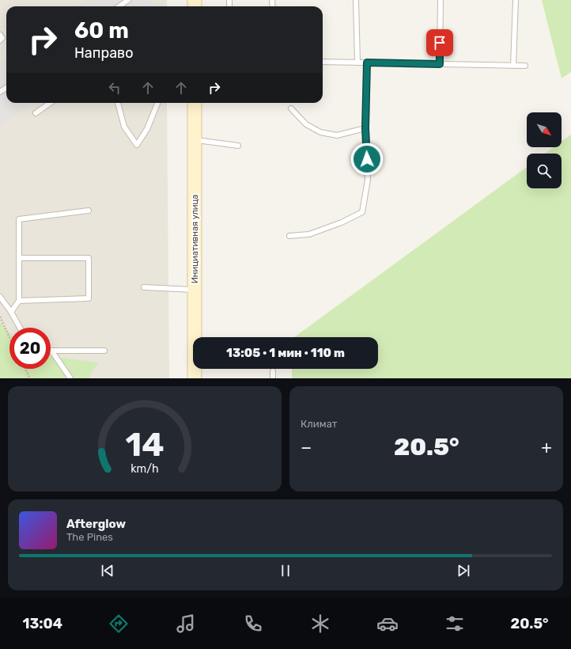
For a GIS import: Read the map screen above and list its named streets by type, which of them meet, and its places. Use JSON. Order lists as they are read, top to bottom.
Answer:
{
  "streets": {
    "main road": ["Инициативная улица"]
  },
  "north": "bottom right",
  "page": {
    "turn": ["60 m", "Направо"],
    "limit": "20",
    "trip": "13:05 · 1 мин · 110 m",
    "tile": "Климат",
    "heat": ["−", "20.5°", "+"],
    "song": ["Afterglow", "The Pines"],
    "tabs": ["13:04", "20.5°"],
    "gauge": ["14", "km/h"]
  }
}
